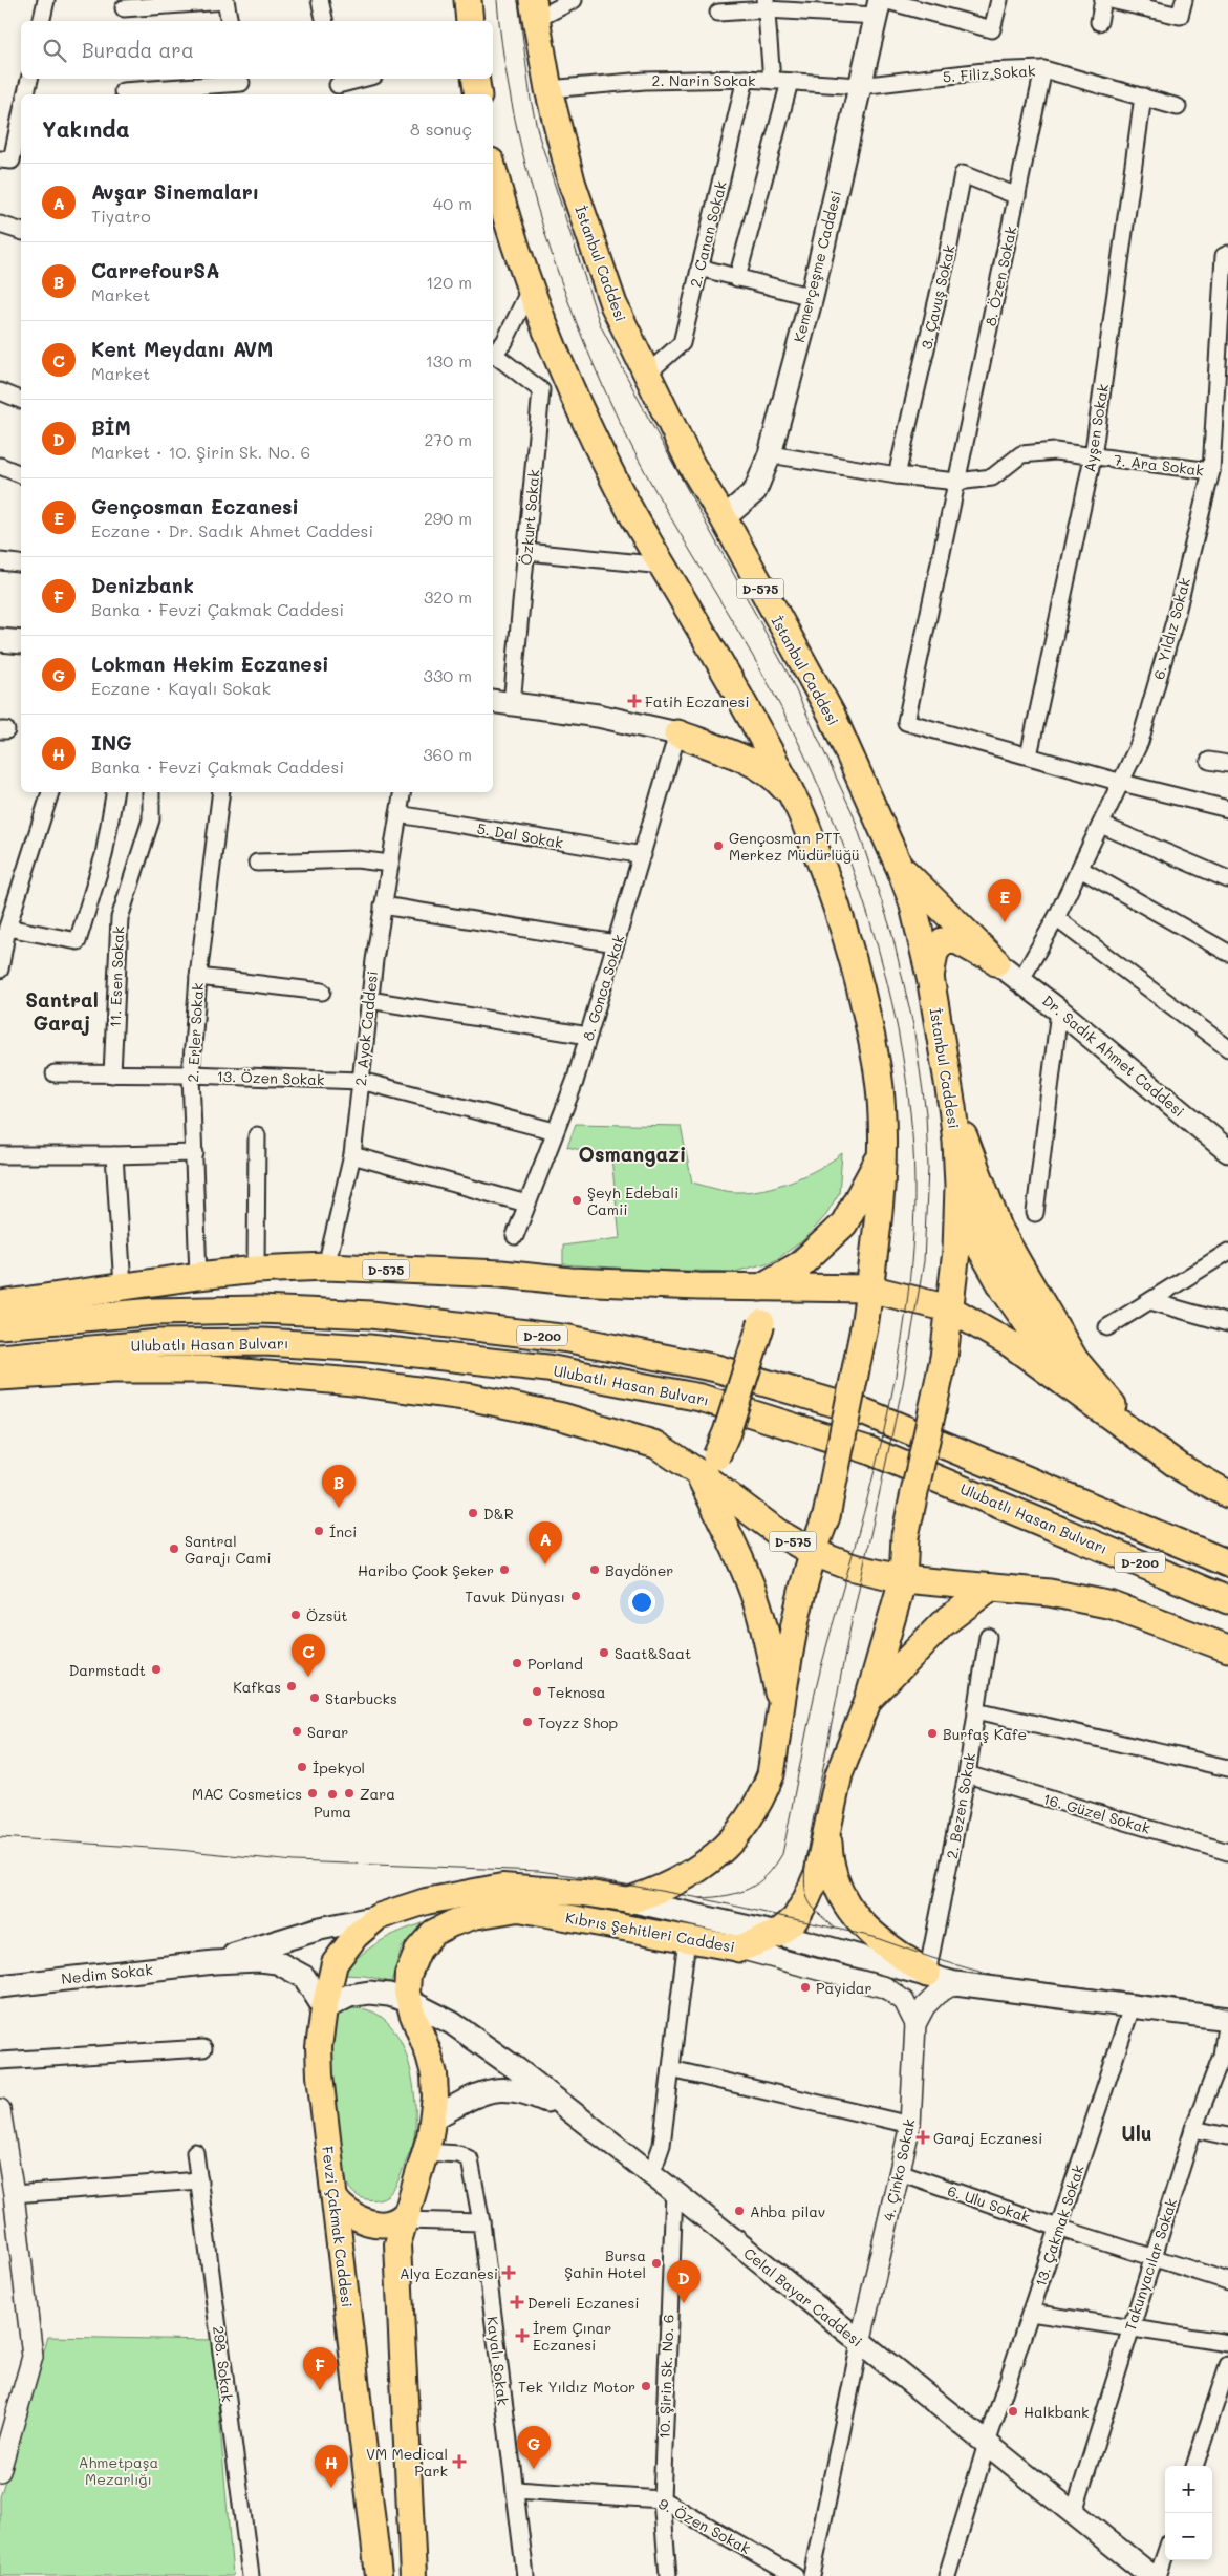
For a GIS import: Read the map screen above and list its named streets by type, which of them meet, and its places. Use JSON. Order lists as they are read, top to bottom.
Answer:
{
  "streets": {
    "highway": [
      "İstanbul Caddesi",
      "D-575",
      "D-200",
      "Ulubatlı Hasan Bulvarı"
    ],
    "main road": [
      "Kemerçeşme Caddesi",
      "Dr. Sadık Ahmet Caddesi",
      "Kıbrıs Şehitleri Caddesi",
      "Nedim Sokak",
      "Fevzi Çakmak Caddesi",
      "Celal Bayar Caddesi"
    ],
    "street": [
      "5. Filiz Sokak",
      "2. Narin Sokak",
      "2. Canan Sokak",
      "8. Özen Sokak",
      "3. Çavuş Sokak",
      "Ayşen Sokak",
      "7. Ara Sokak",
      "Özkurt Sokak",
      "6. Yıldız Sokak",
      "5. Dal Sokak",
      "11. Esen Sokak",
      "8. Gonca Sokak",
      "2. Ayok Caddesi",
      "2. Erler Sokak",
      "13. Özen Sokak",
      "2. Bezen Sokak",
      "16. Güzel Sokak",
      "4. Çinko Sokak",
      "6. Ulu Sokak",
      "13. Çakmak Sokak",
      "Takunyacılar Sokak",
      "Kayalı Sokak",
      "298. Sokak",
      "10. Şirin Sk. No. 6",
      "9. Özen Sokak"
    ]
  },
  "crossings": [
    ["5. Filiz Sokak", "2. Narin Sokak"],
    ["5. Filiz Sokak", "Kemerçeşme Caddesi"],
    ["5. Filiz Sokak", "8. Özen Sokak"],
    ["5. Filiz Sokak", "Ayşen Sokak"],
    ["2. Narin Sokak", "2. Canan Sokak"],
    ["2. Narin Sokak", "İstanbul Caddesi"],
    ["2. Narin Sokak", "Kemerçeşme Caddesi"],
    ["2. Canan Sokak", "İstanbul Caddesi"],
    ["İstanbul Caddesi", "Kemerçeşme Caddesi"],
    ["İstanbul Caddesi", "D-575"],
    ["Kemerçeşme Caddesi", "7. Ara Sokak"],
    ["8. Özen Sokak", "3. Çavuş Sokak"],
    ["8. Özen Sokak", "Ayşen Sokak"],
    ["8. Özen Sokak", "7. Ara Sokak"],
    ["3. Çavuş Sokak", "7. Ara Sokak"],
    ["Ayşen Sokak", "7. Ara Sokak"],
    ["7. Ara Sokak", "6. Yıldız Sokak"],
    ["D-575", "2. Ayok Caddesi"],
    ["D-575", "2. Erler Sokak"],
    ["6. Yıldız Sokak", "Dr. Sadık Ahmet Caddesi"],
    ["5. Dal Sokak", "8. Gonca Sokak"],
    ["5. Dal Sokak", "2. Ayok Caddesi"],
    ["11. Esen Sokak", "13. Özen Sokak"],
    ["8. Gonca Sokak", "13. Özen Sokak"],
    ["2. Ayok Caddesi", "13. Özen Sokak"],
    ["2. Erler Sokak", "13. Özen Sokak"],
    ["2. Bezen Sokak", "16. Güzel Sokak"],
    ["Kıbrıs Şehitleri Caddesi", "4. Çinko Sokak"],
    ["Kıbrıs Şehitleri Caddesi", "Celal Bayar Caddesi"],
    ["4. Çinko Sokak", "6. Ulu Sokak"],
    ["4. Çinko Sokak", "Celal Bayar Caddesi"],
    ["6. Ulu Sokak", "13. Çakmak Sokak"],
    ["6. Ulu Sokak", "Takunyacılar Sokak"],
    ["13. Çakmak Sokak", "Celal Bayar Caddesi"],
    ["Fevzi Çakmak Caddesi", "Celal Bayar Caddesi"],
    ["Takunyacılar Sokak", "Celal Bayar Caddesi"],
    ["Celal Bayar Caddesi", "10. Şirin Sk. No. 6"],
    ["Kayalı Sokak", "9. Özen Sokak"],
    ["10. Şirin Sk. No. 6", "9. Özen Sokak"]
  ],
  "districts": ["Santral Garaj", "Osmangazi", "Ulu"],
  "parks": ["Ahmetpaşa Mezarlığı"],
  "places": {
    "health": [
      "Fatih Eczanesi",
      "Garaj Eczanesi",
      "Alya Eczanesi",
      "Dereli Eczanesi",
      "İrem Çınar Eczanesi",
      "VM Medical Park"
    ],
    "other": [
      "Gençosman PTT Merkez Müdürlüğü",
      "Şeyh Edebali Camii",
      "D&R",
      "Ínci",
      "Santral Garajı Cami",
      "Haribo Çook Şeker",
      "Baydöner",
      "Tavuk Dünyası",
      "Özsüt",
      "Saat&Saat",
      "Porland",
      "Darmstadt",
      "Kafkas",
      "Teknosa",
      "Starbucks",
      "Toyzz Shop",
      "Sarar",
      "Burfaş Kafe",
      "İpekyol",
      "MAC Cosmetics",
      "Zara",
      "Puma",
      "Payidar",
      "Ahba pilav",
      "Bursa Şahin Hotel",
      "Tek Yıldız Motor",
      "Halkbank"
    ]
  },
  "page": {
    "search": "Burada ara",
    "heading": ["Yakında", "8 sonuç"],
    "list": [
      {
        "mark": "A",
        "name": "Avşar Sinemaları",
        "note": "Tiyatro",
        "value": "40 m"
      },
      {
        "mark": "B",
        "name": "CarrefourSA",
        "note": "Market",
        "value": "120 m"
      },
      {
        "mark": "C",
        "name": "Kent Meydanı AVM",
        "note": "Market",
        "value": "130 m"
      },
      {
        "mark": "D",
        "name": "BİM",
        "note": "Market · 10. Şirin Sk. No. 6",
        "value": "270 m"
      },
      {
        "mark": "E",
        "name": "Gençosman Eczanesi",
        "note": "Eczane · Dr. Sadık Ahmet Caddesi",
        "value": "290 m"
      },
      {
        "mark": "F",
        "name": "Denizbank",
        "note": "Banka · Fevzi Çakmak Caddesi",
        "value": "320 m"
      },
      {
        "mark": "G",
        "name": "Lokman Hekim Eczanesi",
        "note": "Eczane · Kayalı Sokak",
        "value": "330 m"
      },
      {
        "mark": "H",
        "name": "ING",
        "note": "Banka · Fevzi Çakmak Caddesi",
        "value": "360 m"
      }
    ],
    "pins": [
      "E",
      "B",
      "A",
      "C",
      "D",
      "F",
      "G",
      "H"
    ],
    "map_buttons": ["+", "−"]
  }
}
